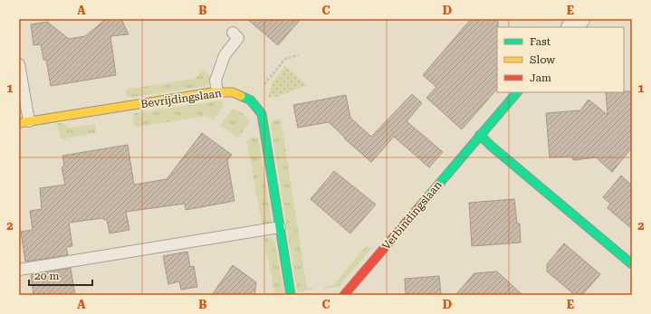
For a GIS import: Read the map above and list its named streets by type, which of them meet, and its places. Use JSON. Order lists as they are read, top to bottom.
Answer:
{
  "streets": {
    "street": ["Bevrijdingslaan", "Verbindingslaan"]
  },
  "legend": ["Fast", "Slow", "Jam"],
  "scale_bar": "20 m",
  "grid": {
    "columns": [
      "A",
      "B",
      "C",
      "D",
      "E"
    ],
    "rows": ["1", "2"]
  }
}
